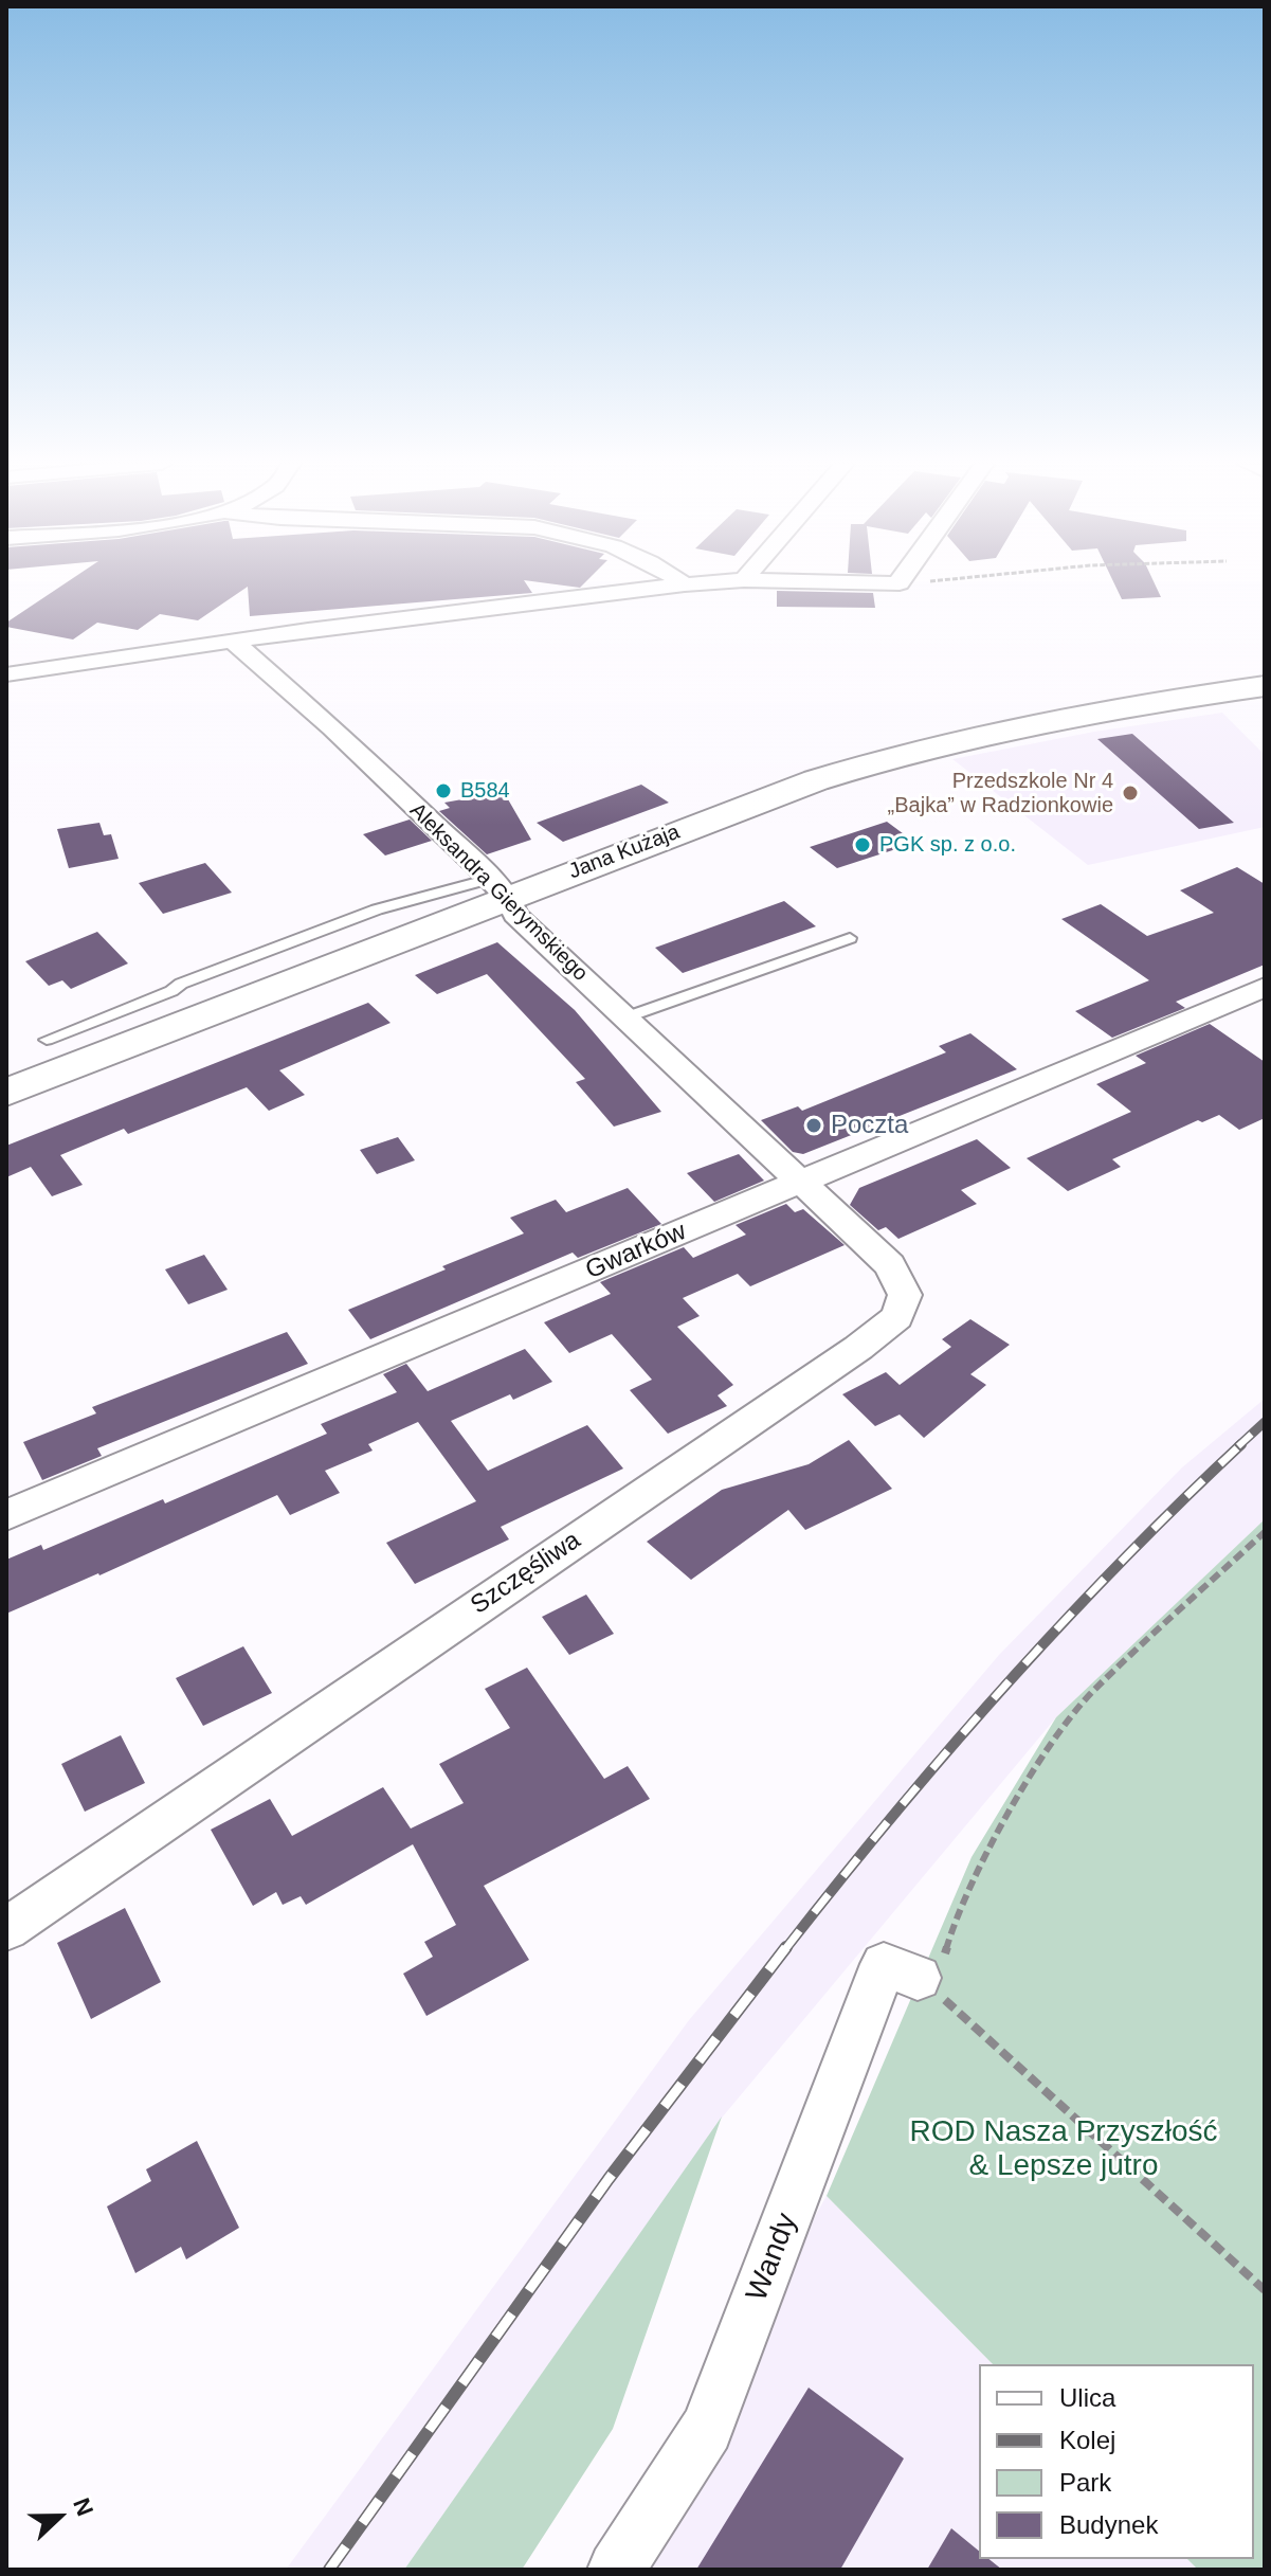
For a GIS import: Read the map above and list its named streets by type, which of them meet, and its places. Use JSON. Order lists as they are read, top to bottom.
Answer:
{
  "streets": {
    "street": [
      "Jana Kużaja",
      "Aleksandra Gierymskiego",
      "Gwarków",
      "Szczęśliwa",
      "Wandy"
    ]
  },
  "crossings": [
    ["Jana Kużaja", "Aleksandra Gierymskiego"],
    ["Aleksandra Gierymskiego", "Gwarków"],
    ["Aleksandra Gierymskiego", "Szczęśliwa"],
    ["Gwarków", "Szczęśliwa"]
  ],
  "parks": ["ROD Nasza Przyszłość & Lepsze jutro"],
  "places": [
    "B584",
    "Przedszkole Nr 4 „Bajka” w Radzionkowie",
    "PGK sp. z o.o.",
    "Poczta"
  ],
  "legend": [
    "Ulica",
    "Kolej",
    "Park",
    "Budynek"
  ],
  "north": "right"
}
